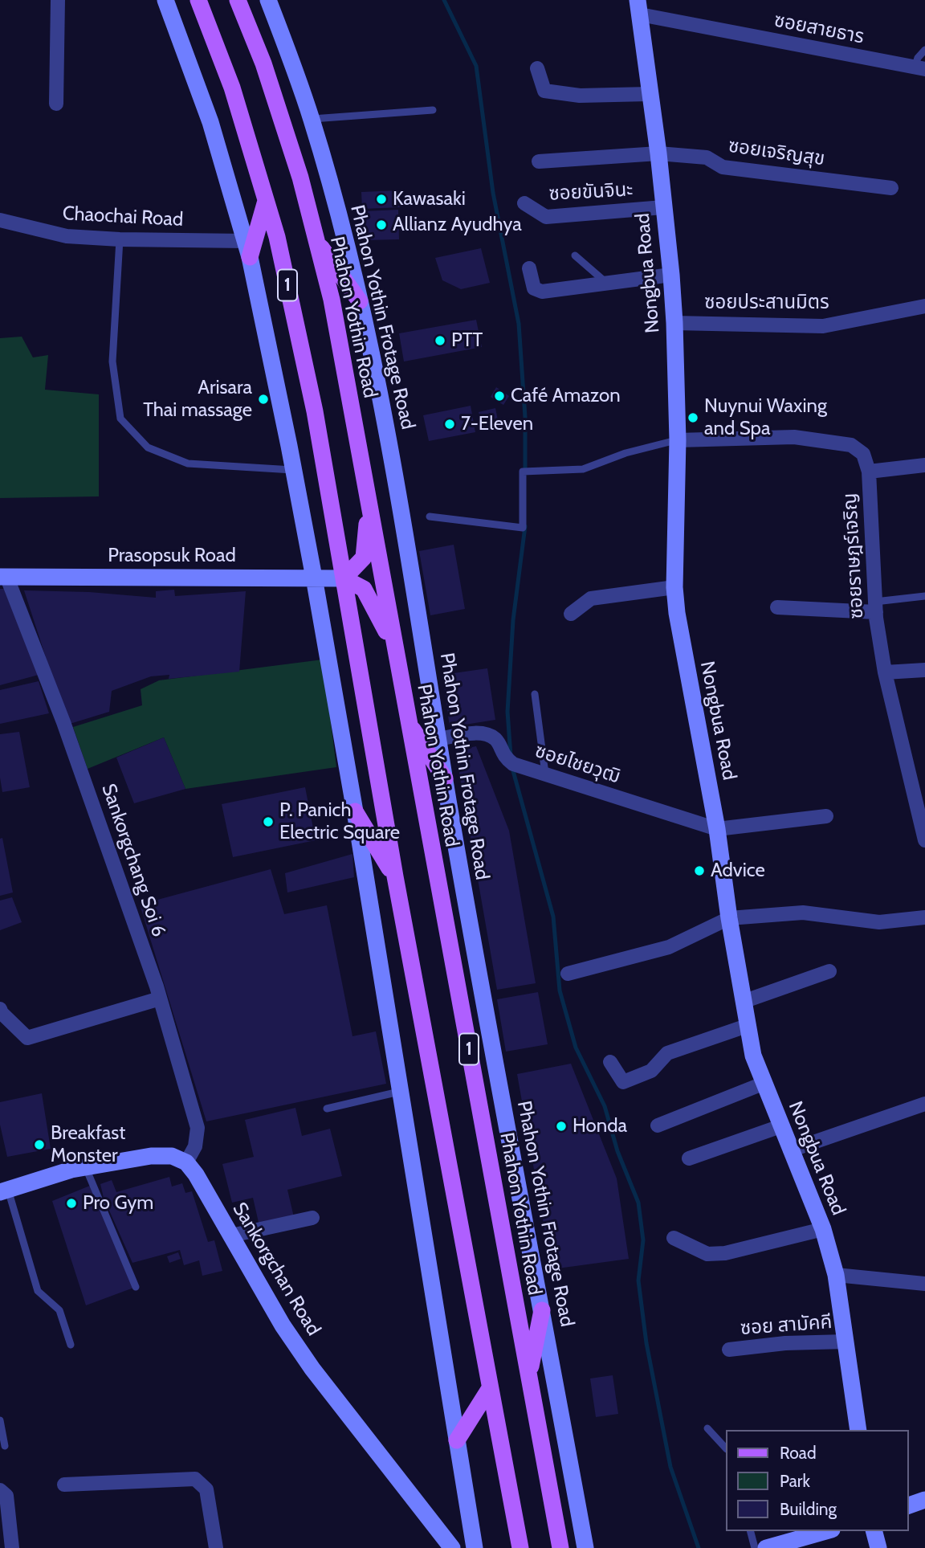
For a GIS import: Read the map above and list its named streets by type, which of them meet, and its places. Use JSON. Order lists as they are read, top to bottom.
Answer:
{
  "streets": {
    "main road": [
      "Nongbua Road",
      "1",
      "Phahon Yothin Road",
      "Phahon Yothin Frotage Road",
      "Prasopsuk Road",
      "Sankorgchan Road"
    ],
    "street": [
      "ซอยสายธาร",
      "ซอยเจริญสุข",
      "ซอยขันจินะ",
      "Chaochai Road",
      "ซอยประสานมิตร",
      "ซอยราษฎร์เจริญ",
      "ซอยไชยวุฒิ",
      "Sankorgchang Soi 6",
      "ซอย สามัคคี"
    ]
  },
  "crossings": [
    ["ซอยสายธาร", "Nongbua Road"],
    ["ซอยเจริญสุข", "Nongbua Road"],
    ["ซอยขันจินะ", "Nongbua Road"],
    ["Chaochai Road", "1"],
    ["Nongbua Road", "ซอยประสานมิตร"],
    ["Nongbua Road", "ซอยราษฎร์เจริญ"],
    ["Nongbua Road", "ซอยไชยวุฒิ"],
    ["Nongbua Road", "ซอย สามัคคี"],
    ["1", "Prasopsuk Road"],
    ["Phahon Yothin Frotage Road", "ซอยไชยวุฒิ"],
    ["Prasopsuk Road", "Sankorgchang Soi 6"],
    ["Sankorgchang Soi 6", "Sankorgchan Road"]
  ],
  "places": [
    "Kawasaki",
    "Allianz Ayudhya",
    "PTT",
    "Café Amazon",
    "Arisara Thai massage",
    "Nuynui Waxing and Spa",
    "7-Eleven",
    "P. Panich Electric Square",
    "Advice",
    "Honda",
    "Breakfast Monster",
    "Pro Gym"
  ],
  "legend": ["Road", "Park", "Building"]
}
